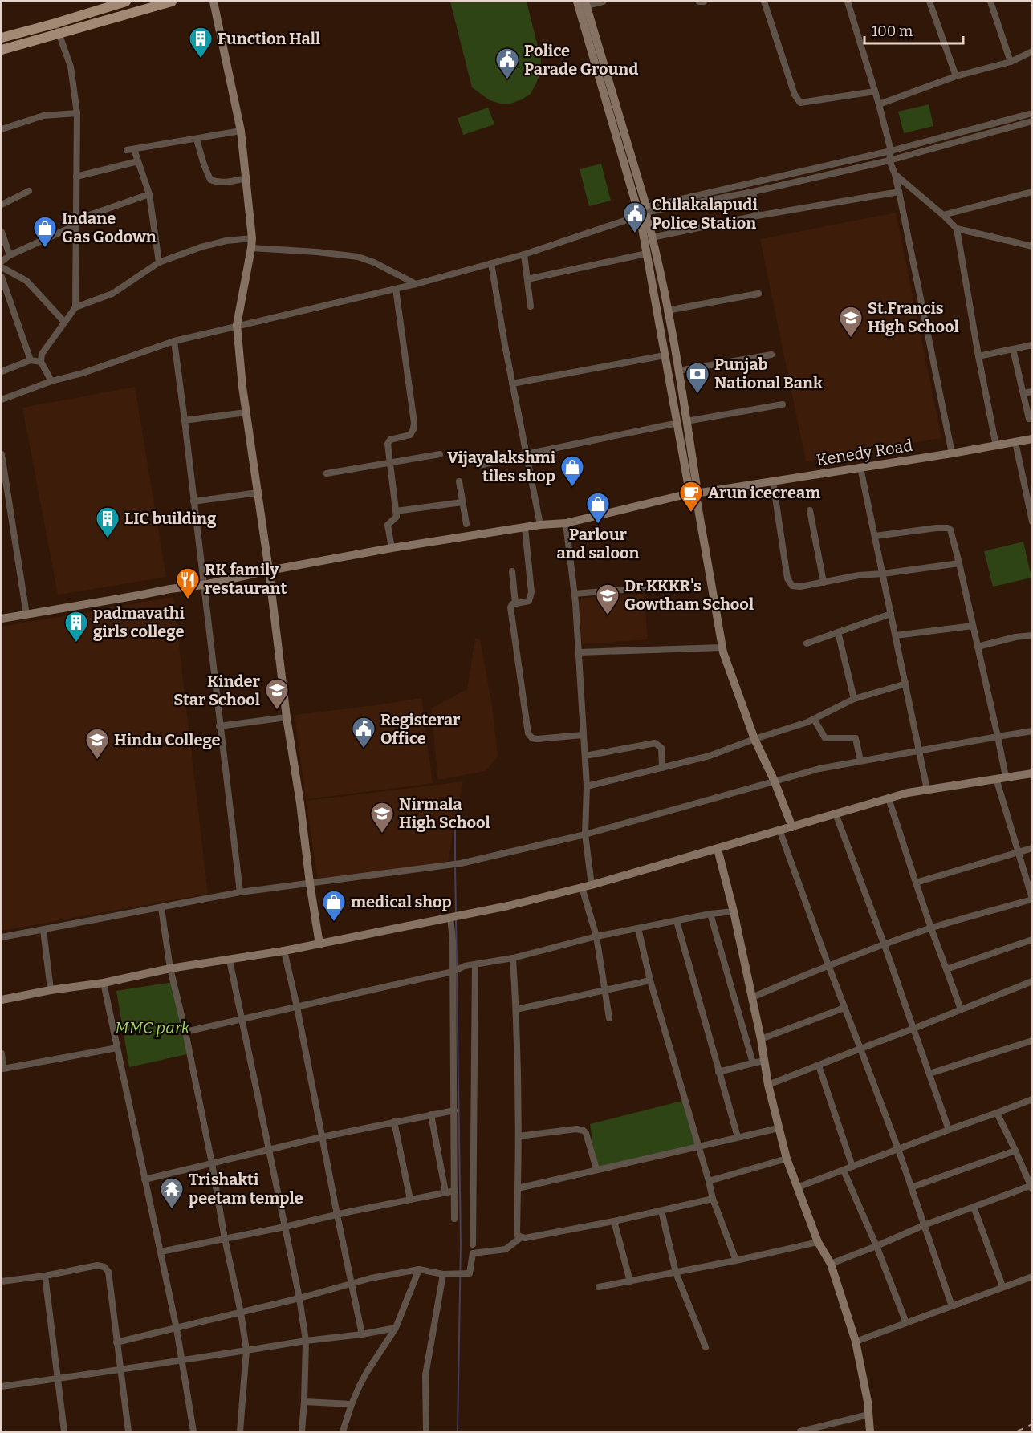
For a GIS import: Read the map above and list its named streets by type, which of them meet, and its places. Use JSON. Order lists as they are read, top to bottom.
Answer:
{
  "streets": {
    "main road": ["Kenedy Road"]
  },
  "parks": ["MMC park"],
  "places": {
    "building": ["Function Hall", "LIC building", "padmavathi girls college"],
    "public building": ["Police Parade Ground", "Chilakalapudi Police Station", "Registerar Office"],
    "shop": [
      "Indane Gas Godown",
      "Vijayalakshmi tiles shop",
      "Parlour and saloon",
      "medical shop"
    ],
    "school or university": [
      "St.Francis High School",
      "Dr KKKR's Gowtham School",
      "Kinder Star School",
      "Hindu College",
      "Nirmala High School"
    ],
    "bank": ["Punjab National Bank"],
    "cafe": ["Arun icecream"],
    "restaurant": ["RK family restaurant"],
    "temple": ["Trishakti peetam temple"]
  },
  "scale_bar": "100 m"
}
